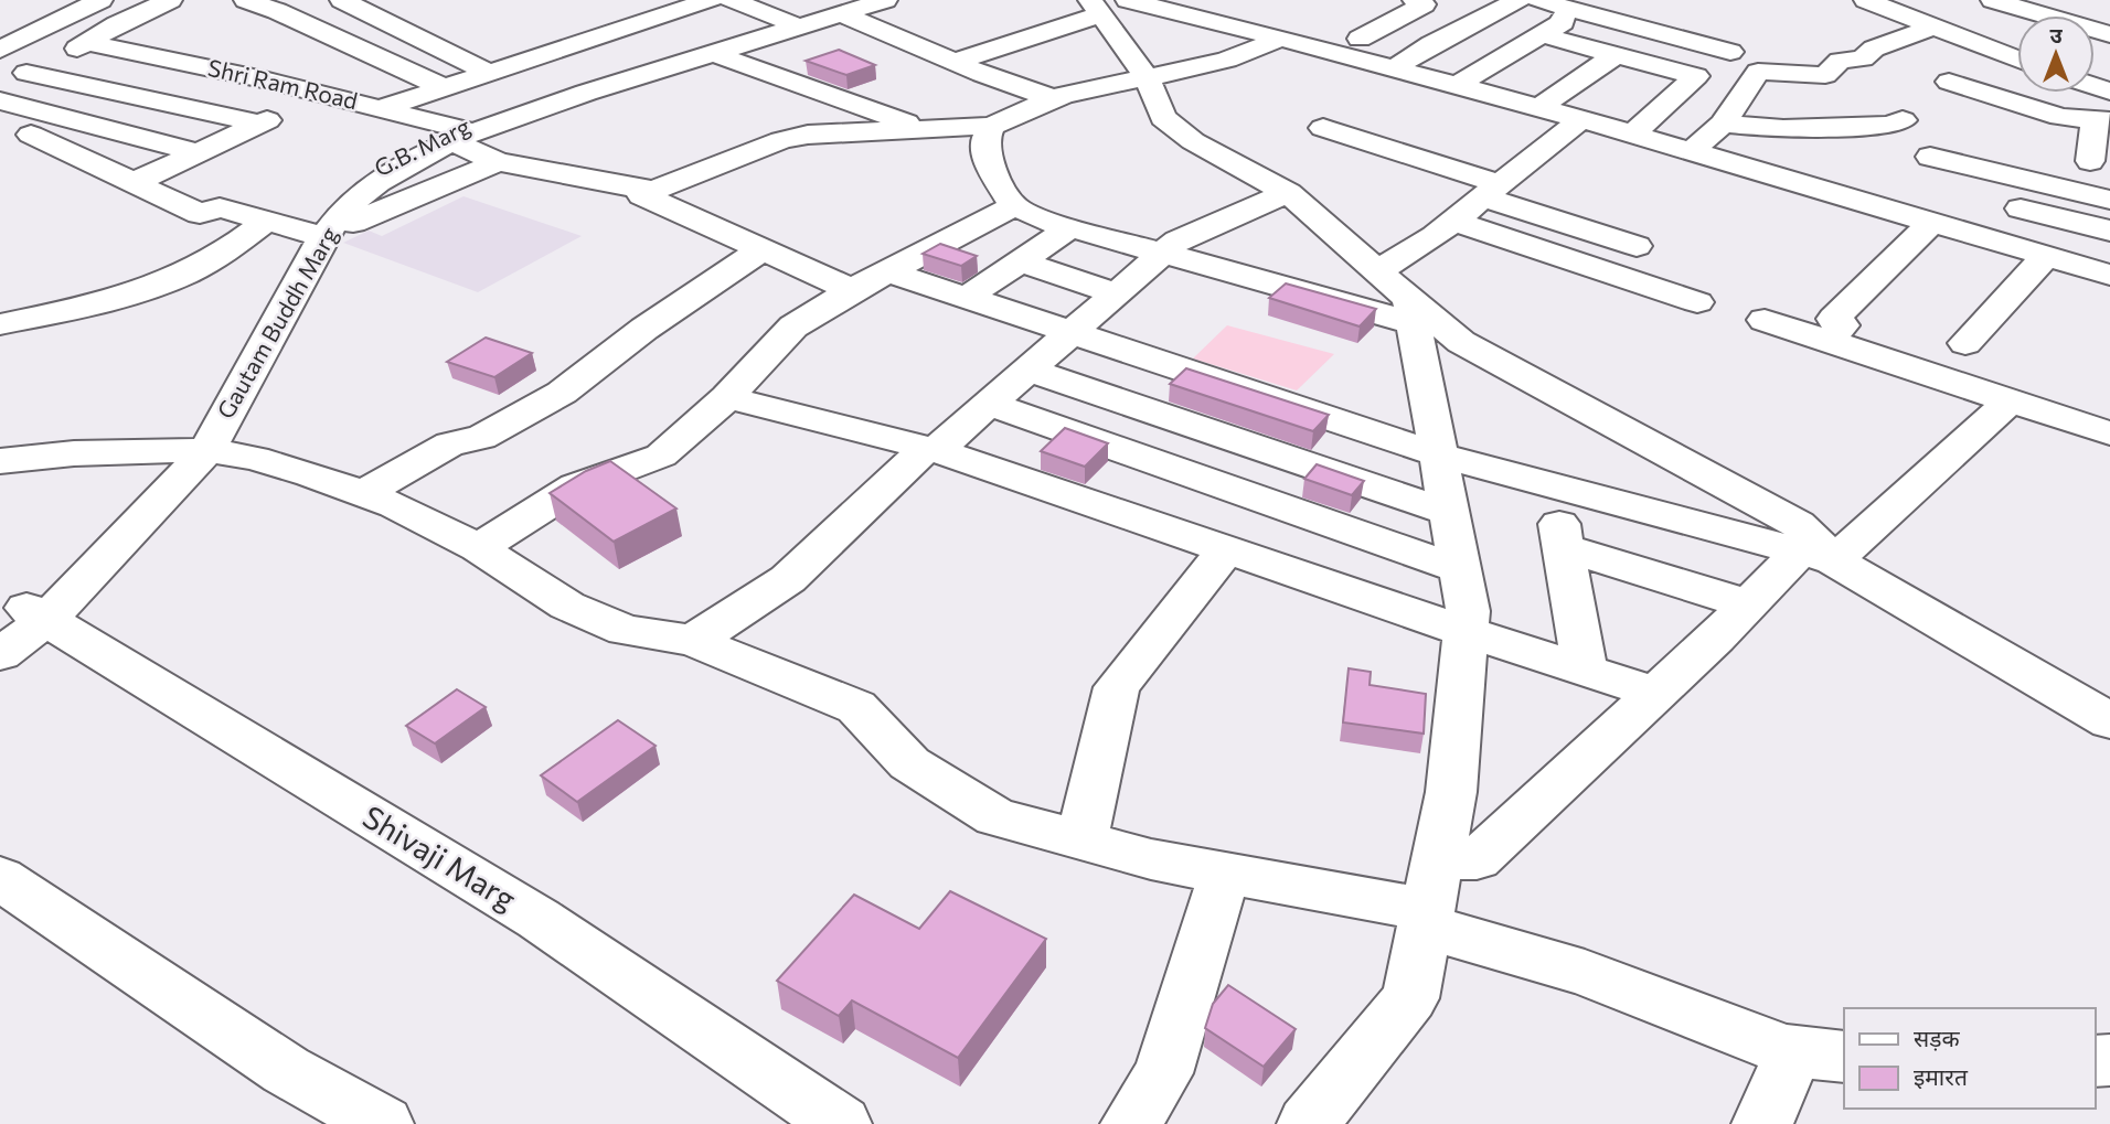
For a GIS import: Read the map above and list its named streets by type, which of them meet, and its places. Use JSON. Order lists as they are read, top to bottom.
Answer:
{
  "streets": {
    "street": [
      "Shri Ram Road",
      "G.B. Marg",
      "Gautam Buddh Marg",
      "Shivaji Marg"
    ]
  },
  "crossings": [
    ["Shri Ram Road", "G.B. Marg"],
    ["Shri Ram Road", "Gautam Buddh Marg"],
    ["G.B. Marg", "Gautam Buddh Marg"],
    ["Gautam Buddh Marg", "Shivaji Marg"]
  ],
  "legend": ["सड़क", "इमारत"],
  "north": "top"
}
